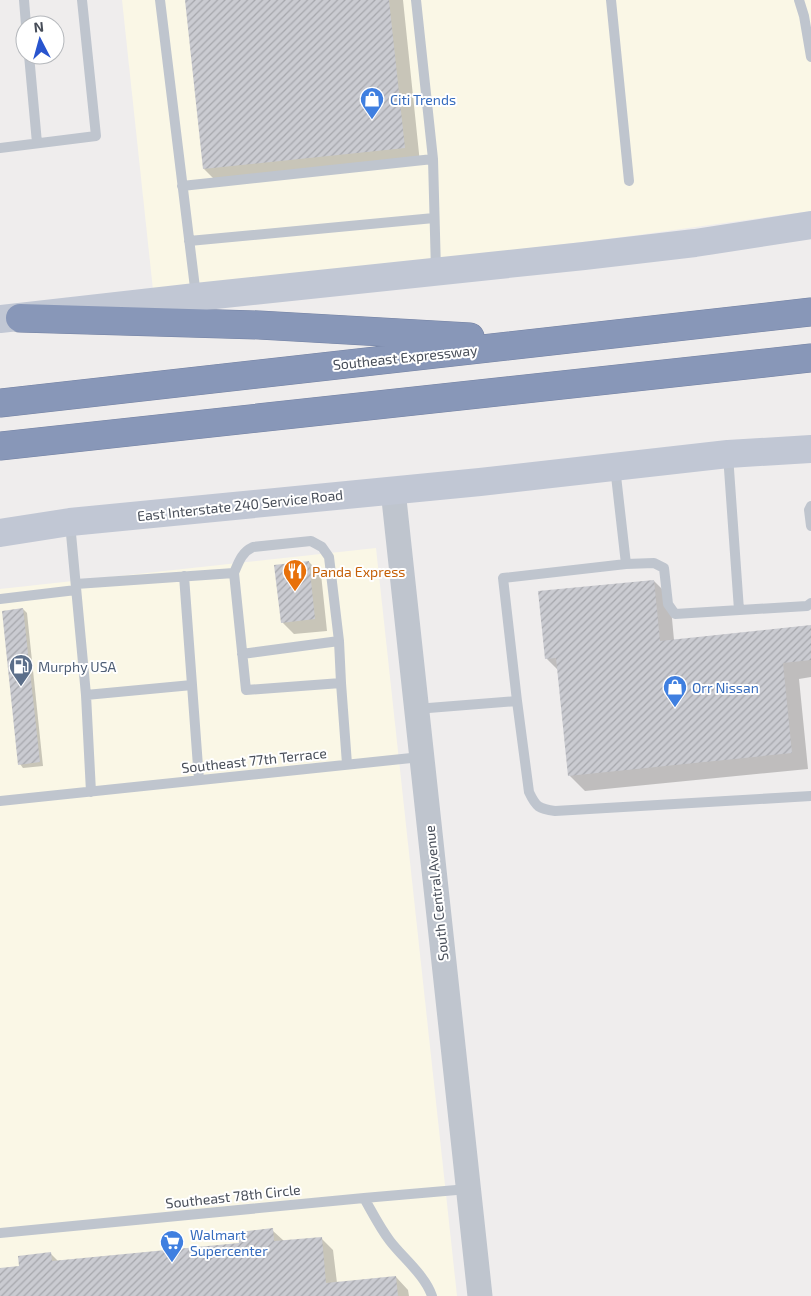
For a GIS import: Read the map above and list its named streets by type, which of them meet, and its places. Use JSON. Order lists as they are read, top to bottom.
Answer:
{
  "streets": {
    "highway": ["Southeast Expressway"],
    "main road": ["East Interstate 240 Service Road"],
    "street": ["South Central Avenue"],
    "lane": ["Southeast 77th Terrace", "Southeast 78th Circle"]
  },
  "crossings": [
    ["East Interstate 240 Service Road", "South Central Avenue"],
    ["Southeast 77th Terrace", "South Central Avenue"],
    ["South Central Avenue", "Southeast 78th Circle"]
  ],
  "places": {
    "shop": ["Citi Trends", "Orr Nissan"],
    "restaurant": ["Panda Express"],
    "fuel station": ["Murphy USA"],
    "supermarket": ["Walmart Supercenter"]
  },
  "north": "top"
}
